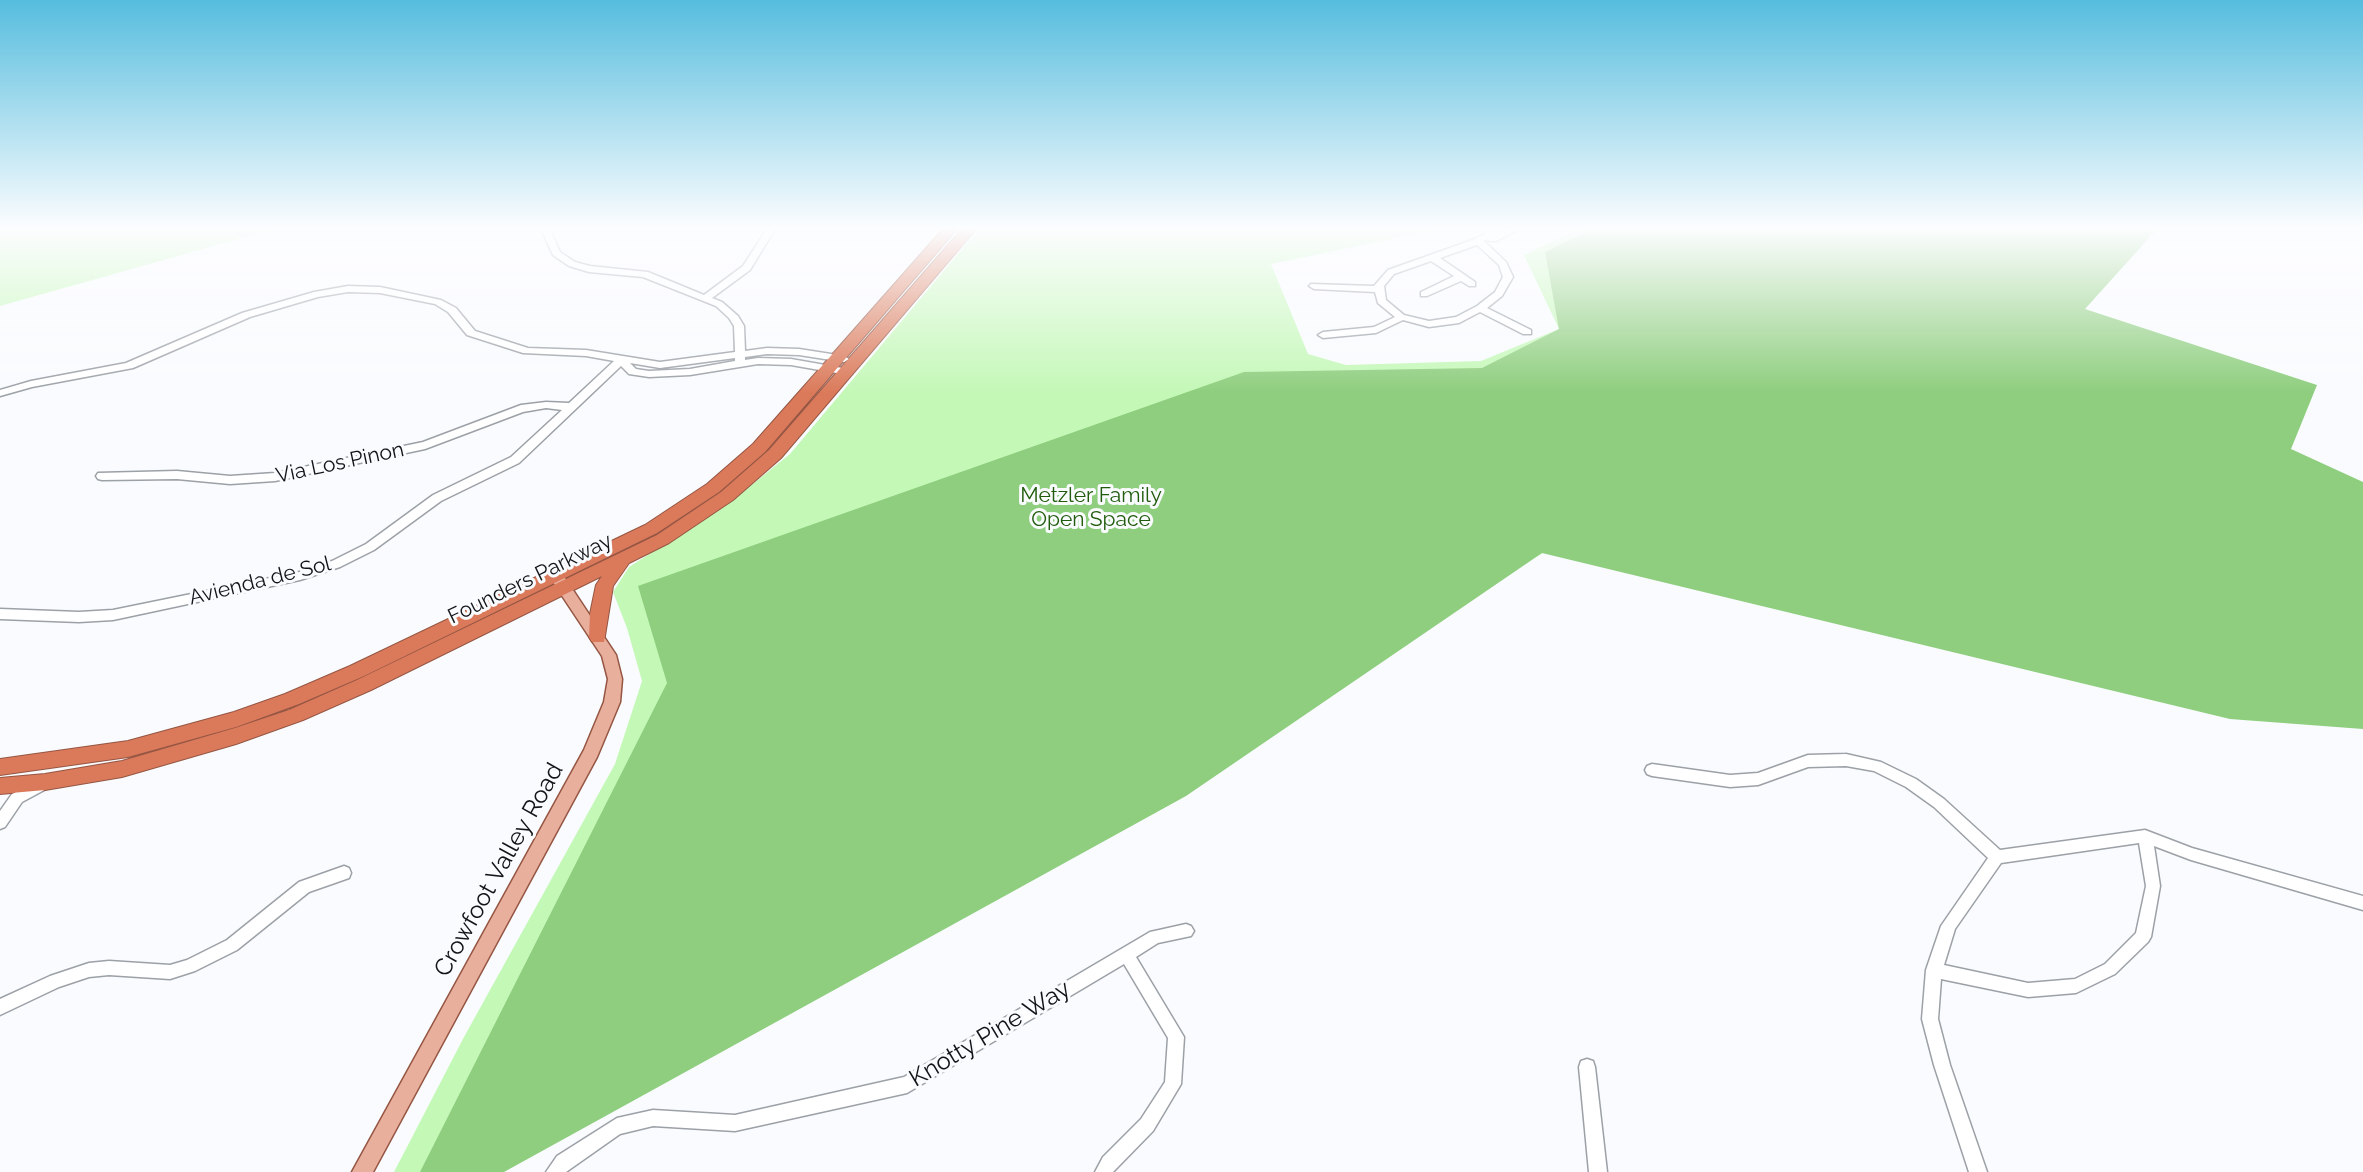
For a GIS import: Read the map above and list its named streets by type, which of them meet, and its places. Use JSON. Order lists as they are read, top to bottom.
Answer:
{
  "streets": {
    "highway": ["Founders Parkway"],
    "main road": ["Crowfoot Valley Road"],
    "street": ["Via Los Pinon", "Avienda de Sol", "Knotty Pine Way"]
  },
  "crossings": [
    ["Via Los Pinon", "Avienda de Sol"],
    ["Founders Parkway", "Crowfoot Valley Road"]
  ],
  "parks": ["Metzler Family Open Space"]
}
